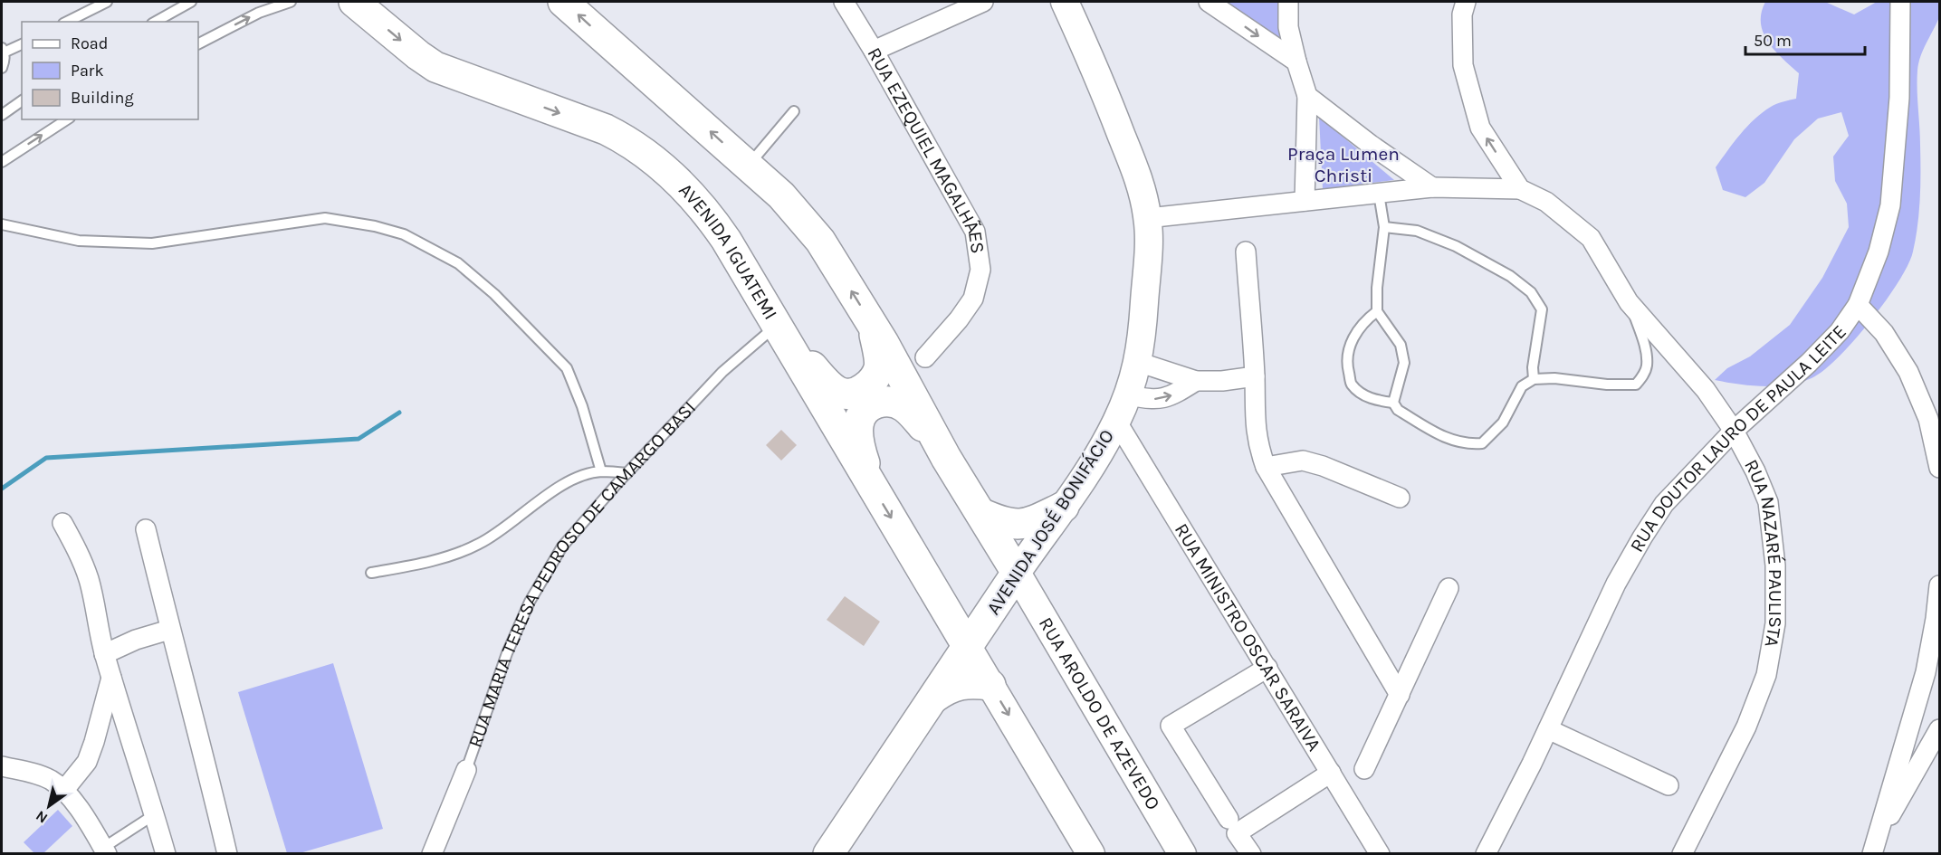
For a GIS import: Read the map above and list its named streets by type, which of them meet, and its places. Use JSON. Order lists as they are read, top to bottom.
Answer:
{
  "streets": {
    "main road": ["AVENIDA IGUATEMI", "AVENIDA JOSÉ BONIFÁCIO", "RUA AROLDO DE AZEVEDO"],
    "street": [
      "RUA EZEQUIEL MAGALHÃES",
      "RUA DOUTOR LAURO DE PAULA LEITE",
      "RUA NAZARÉ PAULISTA",
      "RUA MARIA TERESA PEDROSO DE CAMARGO BASI",
      "RUA MINISTRO OSCAR SARAIVA"
    ]
  },
  "crossings": [
    ["AVENIDA IGUATEMI", "AVENIDA JOSÉ BONIFÁCIO"],
    ["AVENIDA IGUATEMI", "RUA MARIA TERESA PEDROSO DE CAMARGO BASI"],
    ["RUA DOUTOR LAURO DE PAULA LEITE", "RUA NAZARÉ PAULISTA"],
    ["AVENIDA JOSÉ BONIFÁCIO", "RUA MINISTRO OSCAR SARAIVA"],
    ["AVENIDA JOSÉ BONIFÁCIO", "RUA AROLDO DE AZEVEDO"]
  ],
  "parks": ["Praça Lumen Christi"],
  "legend": ["Road", "Park", "Building"],
  "scale_bar": "50 m",
  "north": "bottom left"
}
